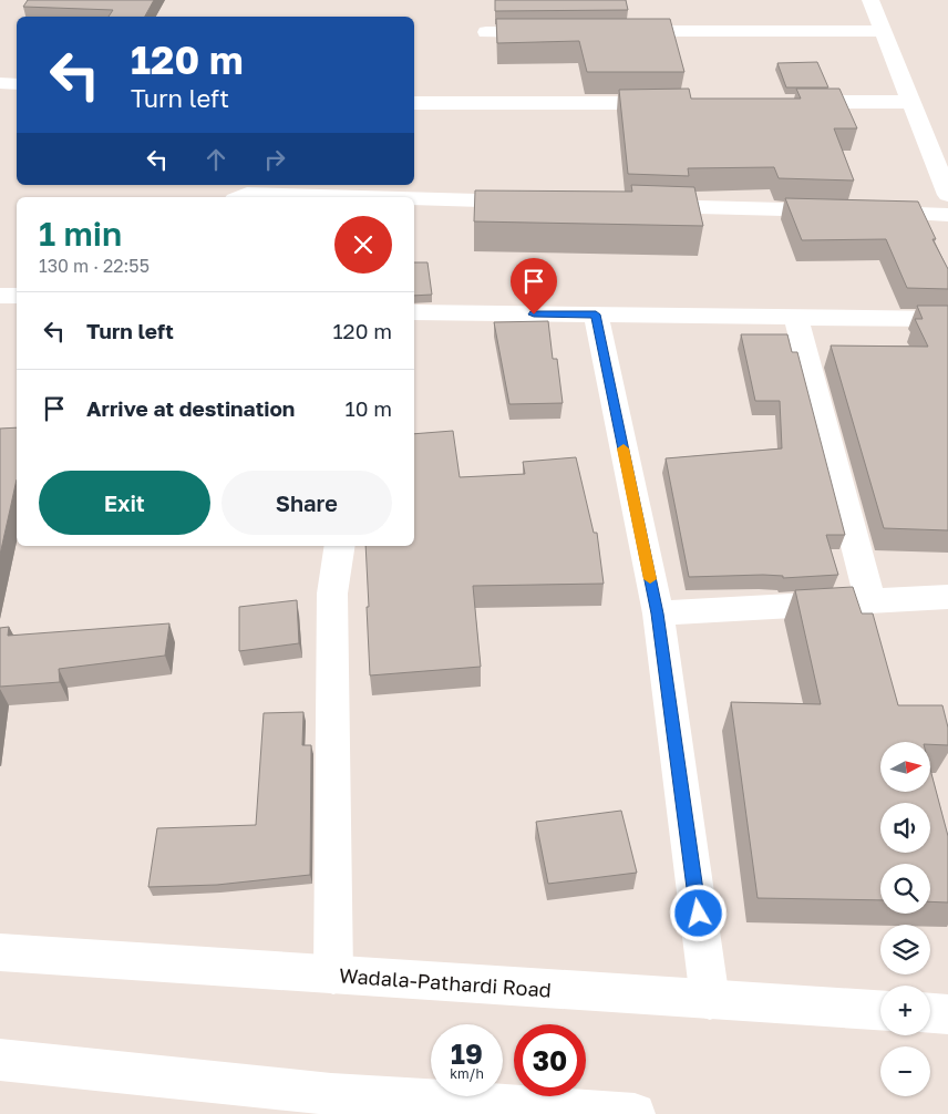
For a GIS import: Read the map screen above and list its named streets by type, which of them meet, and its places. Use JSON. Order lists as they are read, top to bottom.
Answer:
{
  "streets": {
    "street": ["Wadala-Pathardi Road"]
  },
  "north": "right",
  "page": {
    "turn": ["120 m", "Turn left"],
    "heading": ["1 min", "130 m · 22:55"],
    "list": [
      {
        "name": "Turn left",
        "value": "120 m"
      },
      {
        "name": "Arrive at destination",
        "value": "10 m"
      }
    ],
    "buttons": ["Exit", "Share"],
    "map_buttons": ["+", "−"],
    "speed": "19 km/h",
    "limit": "30"
  }
}
